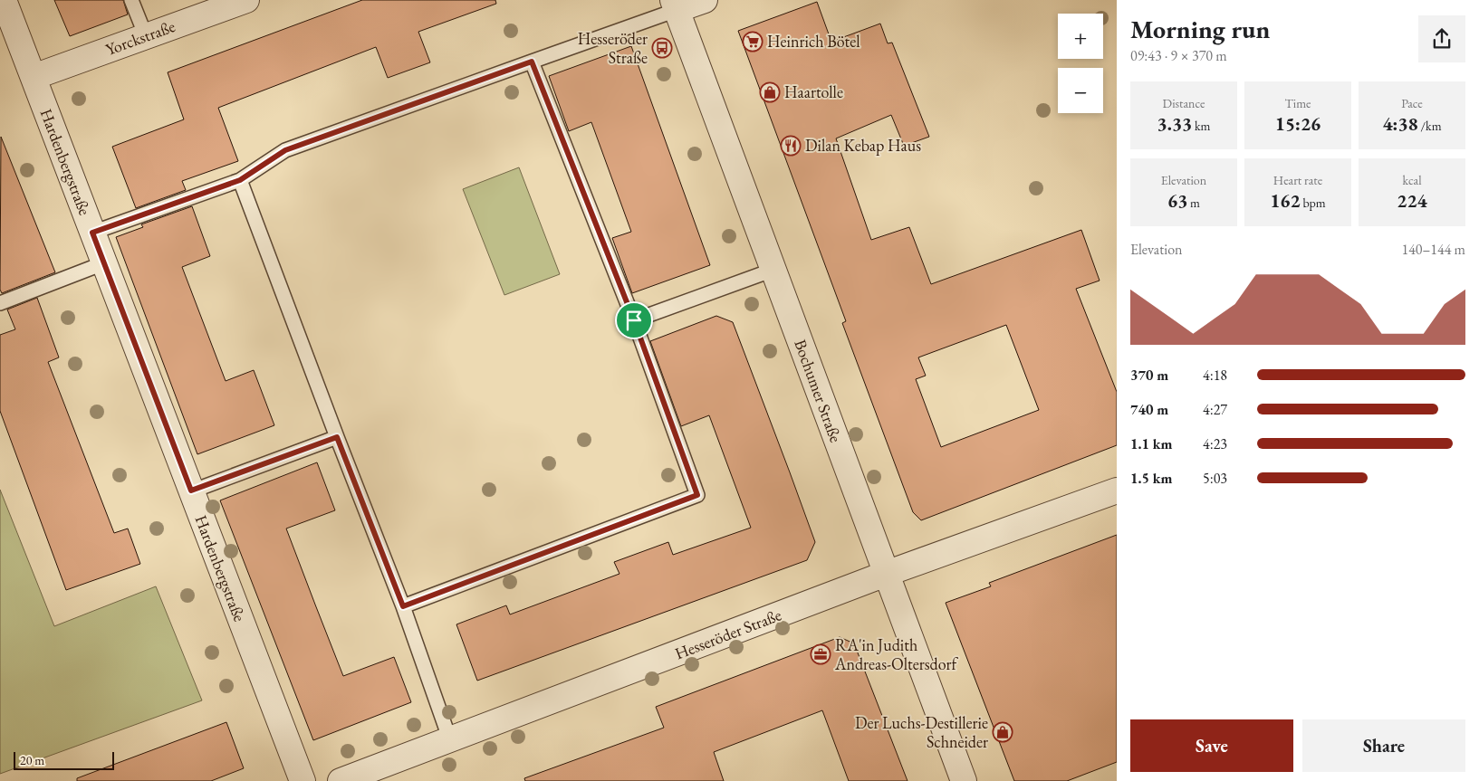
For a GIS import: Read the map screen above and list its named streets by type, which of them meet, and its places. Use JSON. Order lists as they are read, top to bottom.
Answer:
{
  "streets": {
    "street": [
      "Yorckstraße",
      "Hardenbergstraße",
      "Bochumer Straße",
      "Hesseröder Straße"
    ]
  },
  "crossings": [
    ["Yorckstraße", "Hardenbergstraße"],
    ["Bochumer Straße", "Hesseröder Straße"]
  ],
  "places": {
    "supermarket": ["Heinrich Bötel"],
    "bus stop": ["Hesseröder Straße"],
    "shop": ["Haartolle", "Der Luchs-Destillerie Schneider"],
    "restaurant": ["Dilan Kebap Haus"],
    "office": ["RA'in Judith Andreas-Oltersdorf"]
  },
  "scale_bar": "20 m",
  "page": {
    "heading": ["Morning run", "09:43 · 9 × 370 m"],
    "map_buttons": ["+", "−"],
    "stats": [
      ["Distance", "3.33 km"],
      ["Time", "15:26"],
      ["Pace", "4:38 /km"],
      ["Elevation", "63 m"],
      ["Heart rate", "162 bpm"],
      ["kcal", "224"]
    ],
    "chart": ["Elevation", "140–144 m"],
    "list": [
      {
        "name": "370 m",
        "note": "4:18"
      },
      {
        "name": "740 m",
        "note": "4:27"
      },
      {
        "name": "1.1 km",
        "note": "4:23"
      },
      {
        "name": "1.5 km",
        "note": "5:03"
      }
    ],
    "buttons": ["Save", "Share"],
    "scale": "20 m"
  }
}
